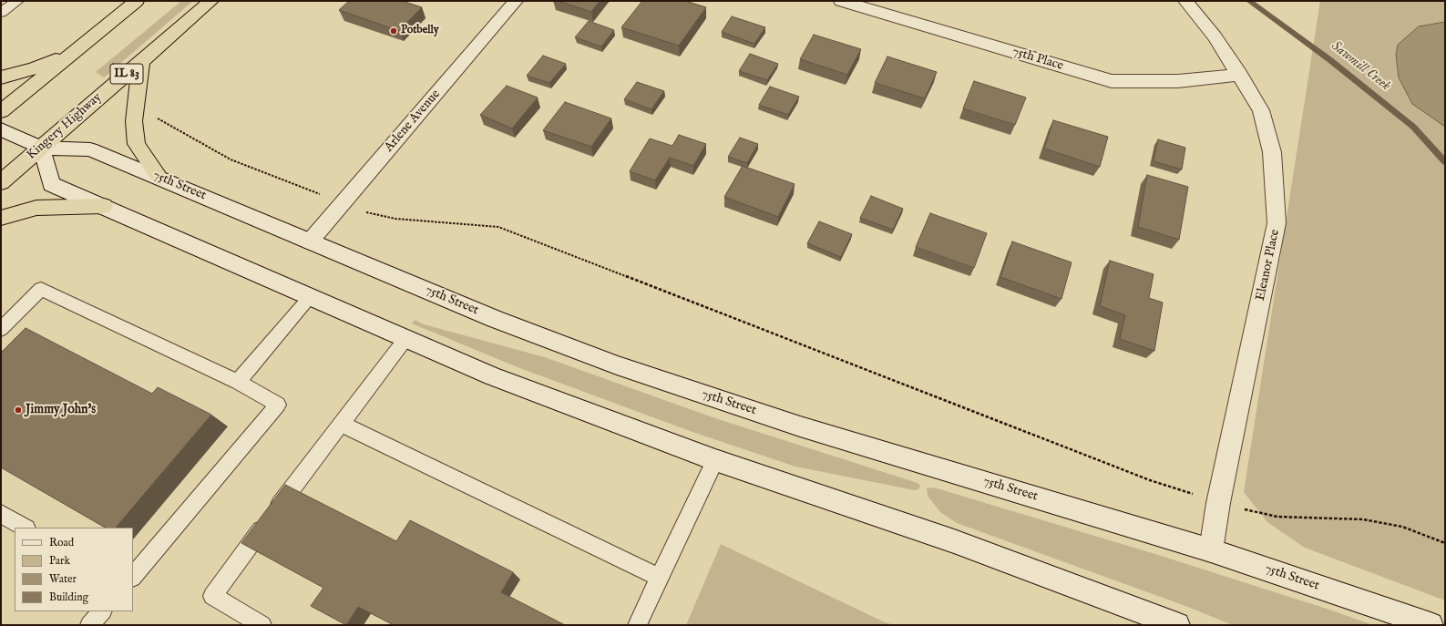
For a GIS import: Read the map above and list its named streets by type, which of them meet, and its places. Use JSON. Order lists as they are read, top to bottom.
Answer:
{
  "streets": {
    "highway": ["IL 83", "Kingery Highway"],
    "main road": [
      "75th Place",
      "Arlene Avenue",
      "75th Street",
      "Eleanor Place"
    ]
  },
  "crossings": [
    ["75th Place", "Eleanor Place"],
    ["Arlene Avenue", "75th Street"],
    ["Kingery Highway", "75th Street"],
    ["75th Street", "Eleanor Place"]
  ],
  "water": ["Sawmill Creek"],
  "places": ["Potbelly", "Jimmy John's"],
  "legend": [
    "Road",
    "Park",
    "Water",
    "Building"
  ]
}
